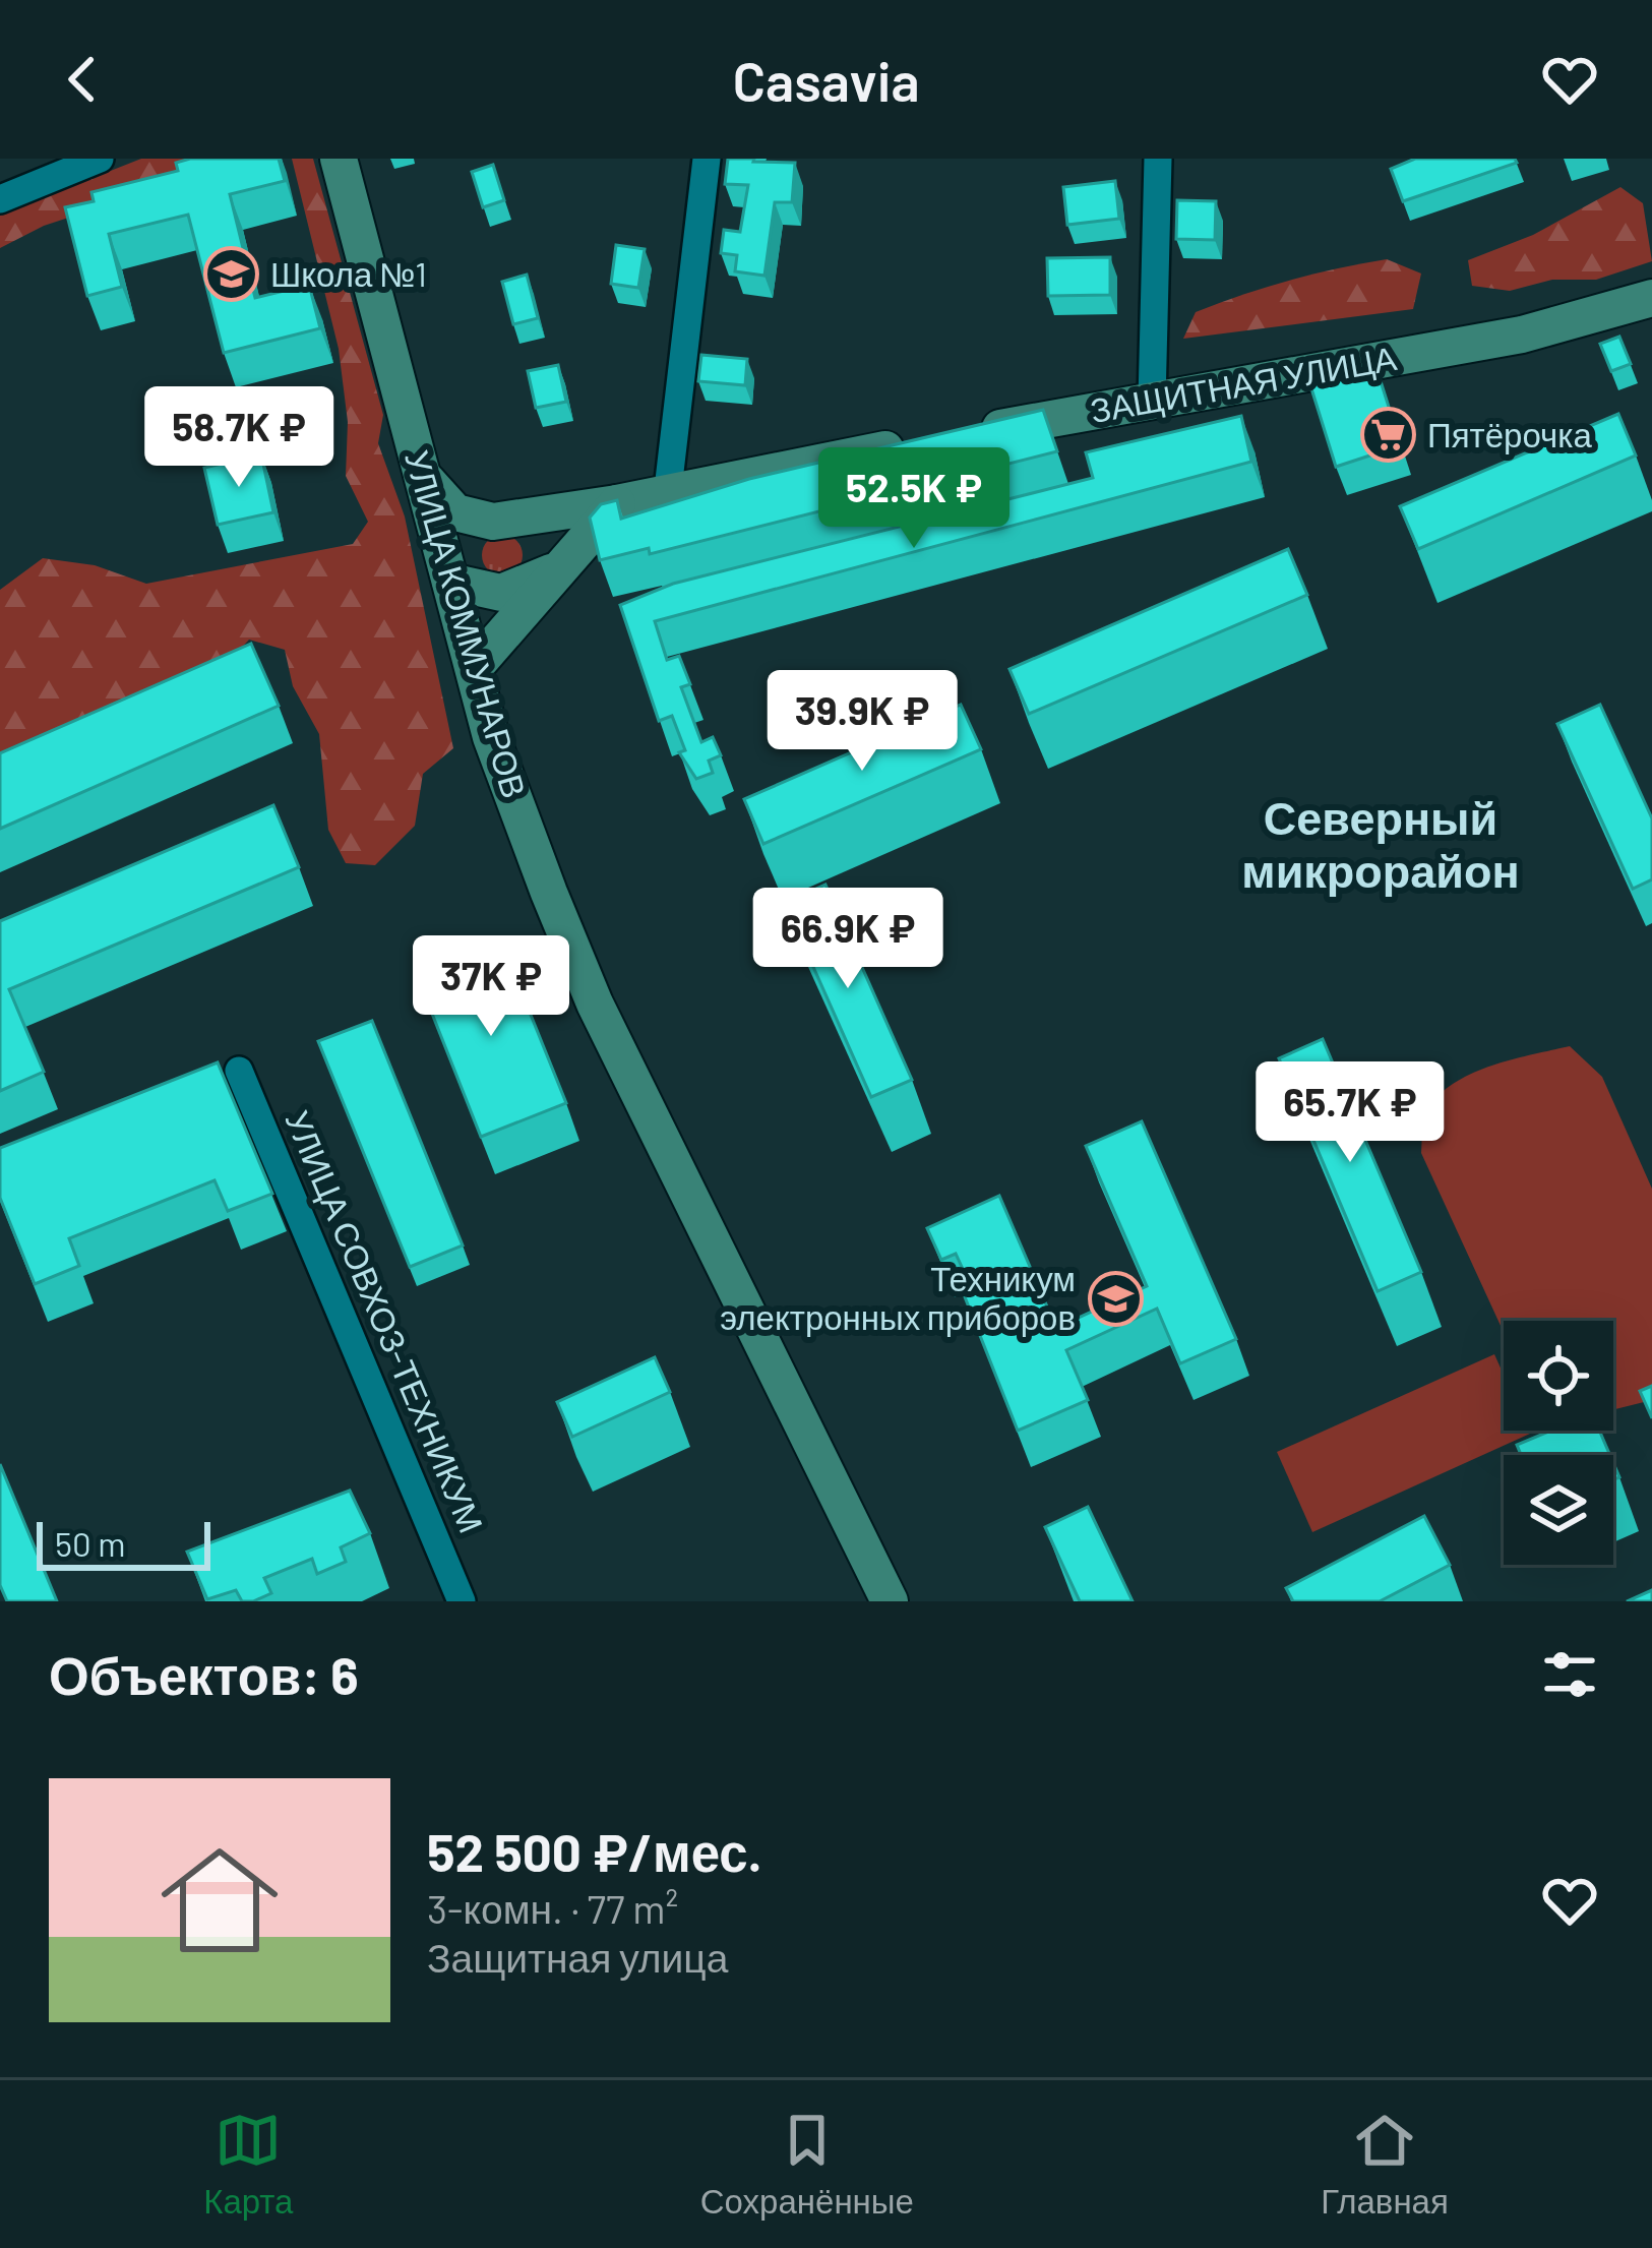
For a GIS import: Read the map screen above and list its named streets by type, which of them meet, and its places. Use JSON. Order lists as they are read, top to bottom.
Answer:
{
  "streets": {
    "main road": ["ЗАЩИТНАЯ УЛИЦА", "УЛИЦА КОММУНАРОВ"],
    "street": ["УЛИЦА СОВХОЗ-ТЕХНИКУМ"]
  },
  "districts": ["Северный микрорайон"],
  "places": {
    "school or university": ["Школа №1", "Техникум электронных приборов"],
    "supermarket": ["Пятёрочка"]
  },
  "scale_bar": "50 m",
  "page": {
    "header": "Casavia",
    "price": [
      "58.7K ₽",
      "52.5K ₽",
      "39.9K ₽",
      "66.9K ₽",
      "37K ₽",
      "65.7K ₽"
    ],
    "scale": "50 m",
    "heading": "Объектов: 6",
    "list": [
      {
        "name": "52 500 ₽/мес.",
        "note": "3-комн. · 77 m² · Защитная улица"
      }
    ],
    "tabs": ["Карта", "Сохранённые", "Главная"]
  }
}
